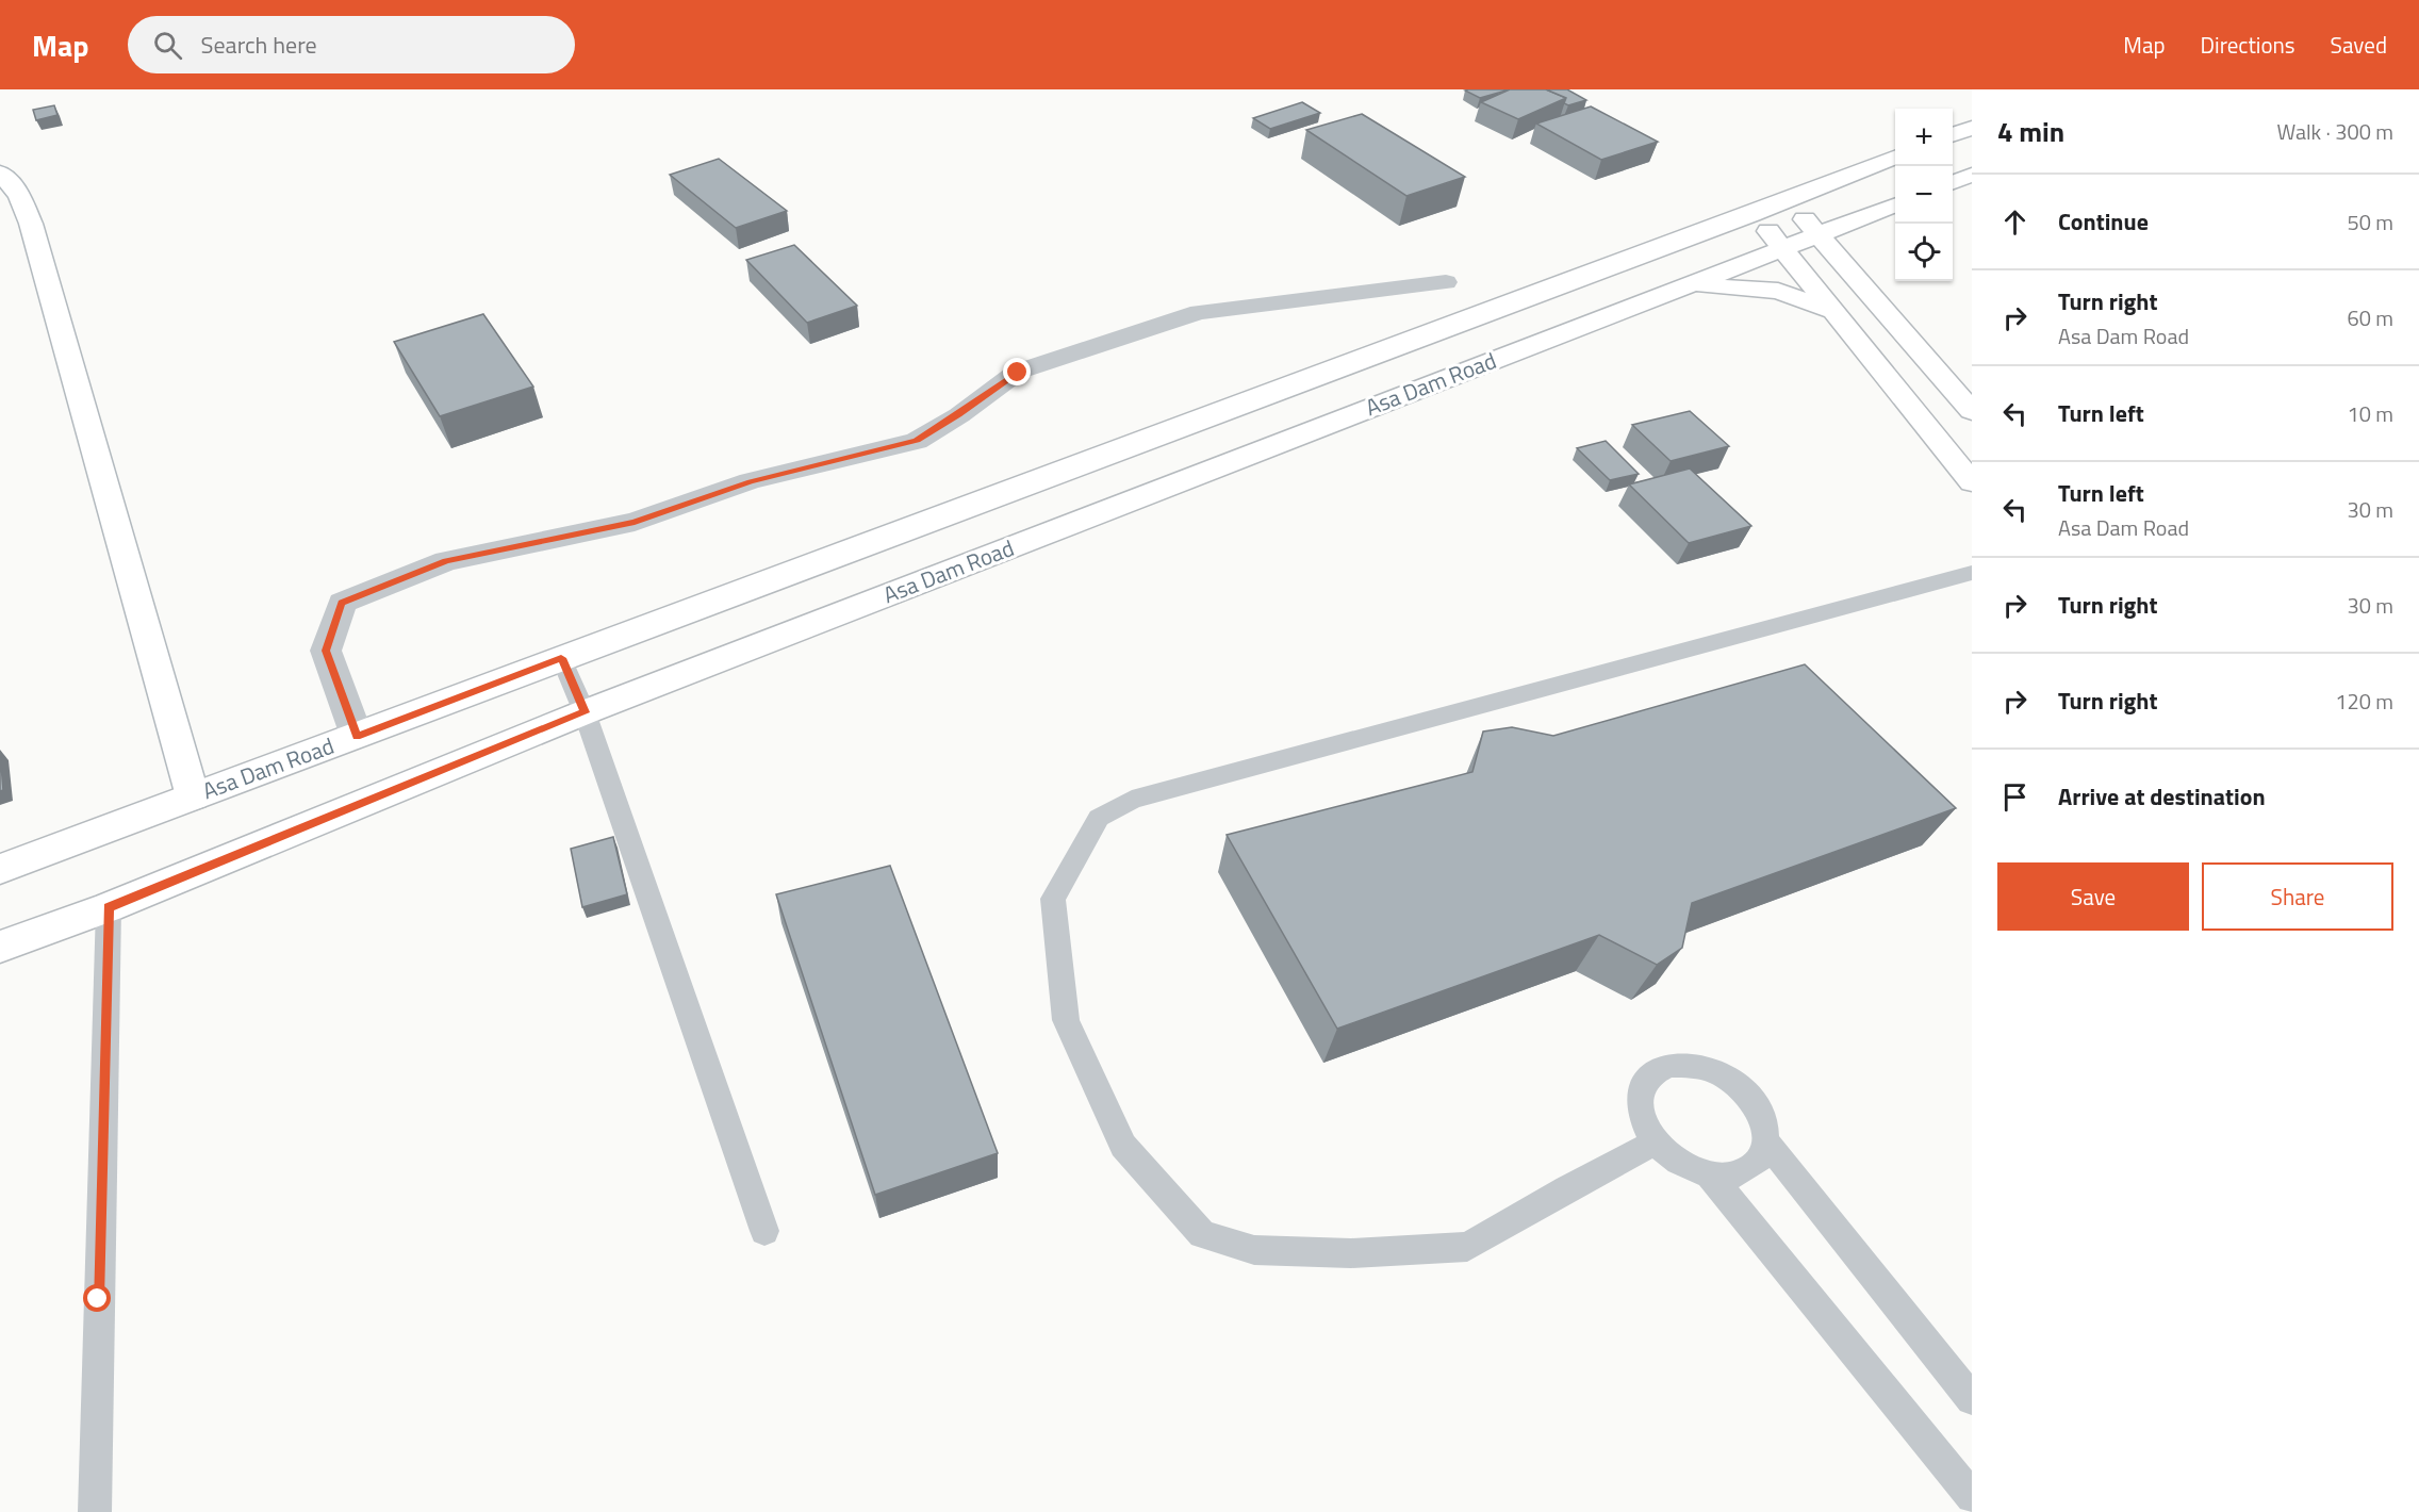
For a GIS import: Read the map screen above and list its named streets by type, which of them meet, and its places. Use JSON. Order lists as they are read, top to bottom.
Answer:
{
  "streets": {
    "main road": ["Asa Dam Road"]
  },
  "page": {
    "header": "Map",
    "search": "Search here",
    "nav": ["Map", "Directions", "Saved"],
    "heading": ["4 min", "Walk · 300 m"],
    "map_buttons": ["+", "−"],
    "list": [
      ["Continue", "50 m"],
      ["Turn right", "Asa Dam Road", "60 m"],
      ["Turn left", "10 m"],
      ["Turn left", "Asa Dam Road", "30 m"],
      ["Turn right", "30 m"],
      ["Turn right", "120 m"],
      "Arrive at destination"
    ],
    "buttons": ["Save", "Share"]
  }
}
